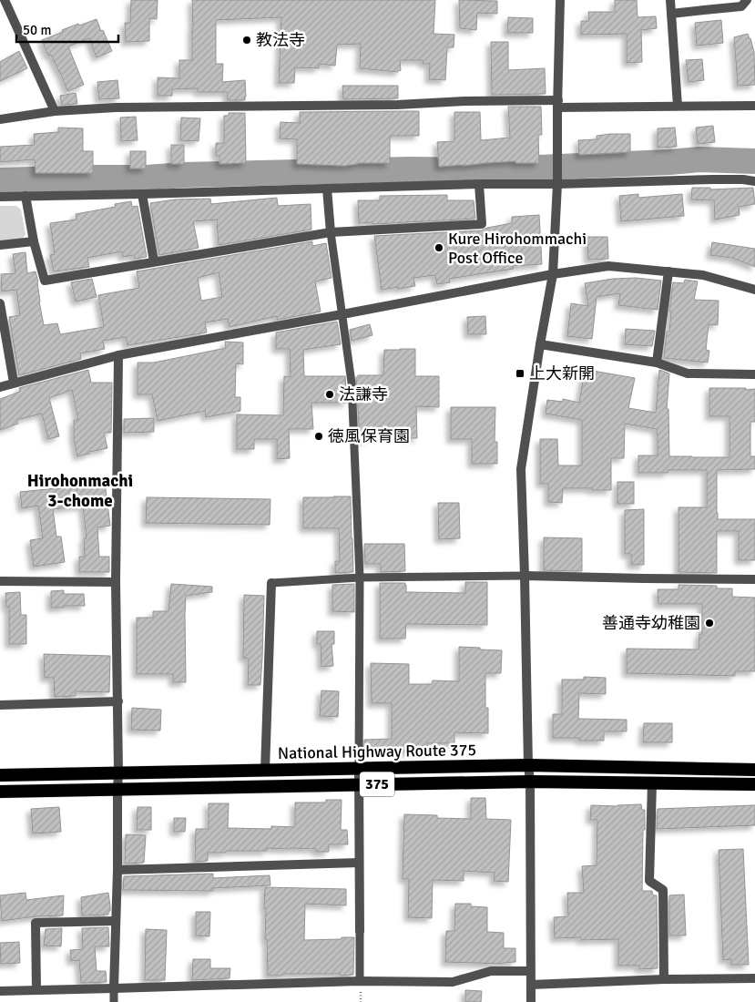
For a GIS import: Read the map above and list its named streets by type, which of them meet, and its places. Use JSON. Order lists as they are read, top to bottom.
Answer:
{
  "streets": {
    "highway": ["National Highway Route 375", "375"]
  },
  "districts": ["Hirohonmachi 3-chome"],
  "places": {
    "other": [
      "教法寺",
      "Kure Hirohommachi Post Office",
      "法謙寺",
      "徳風保育園",
      "善通寺幼稚園"
    ],
    "transit": ["上大新開"]
  },
  "scale_bar": "50 m"
}
